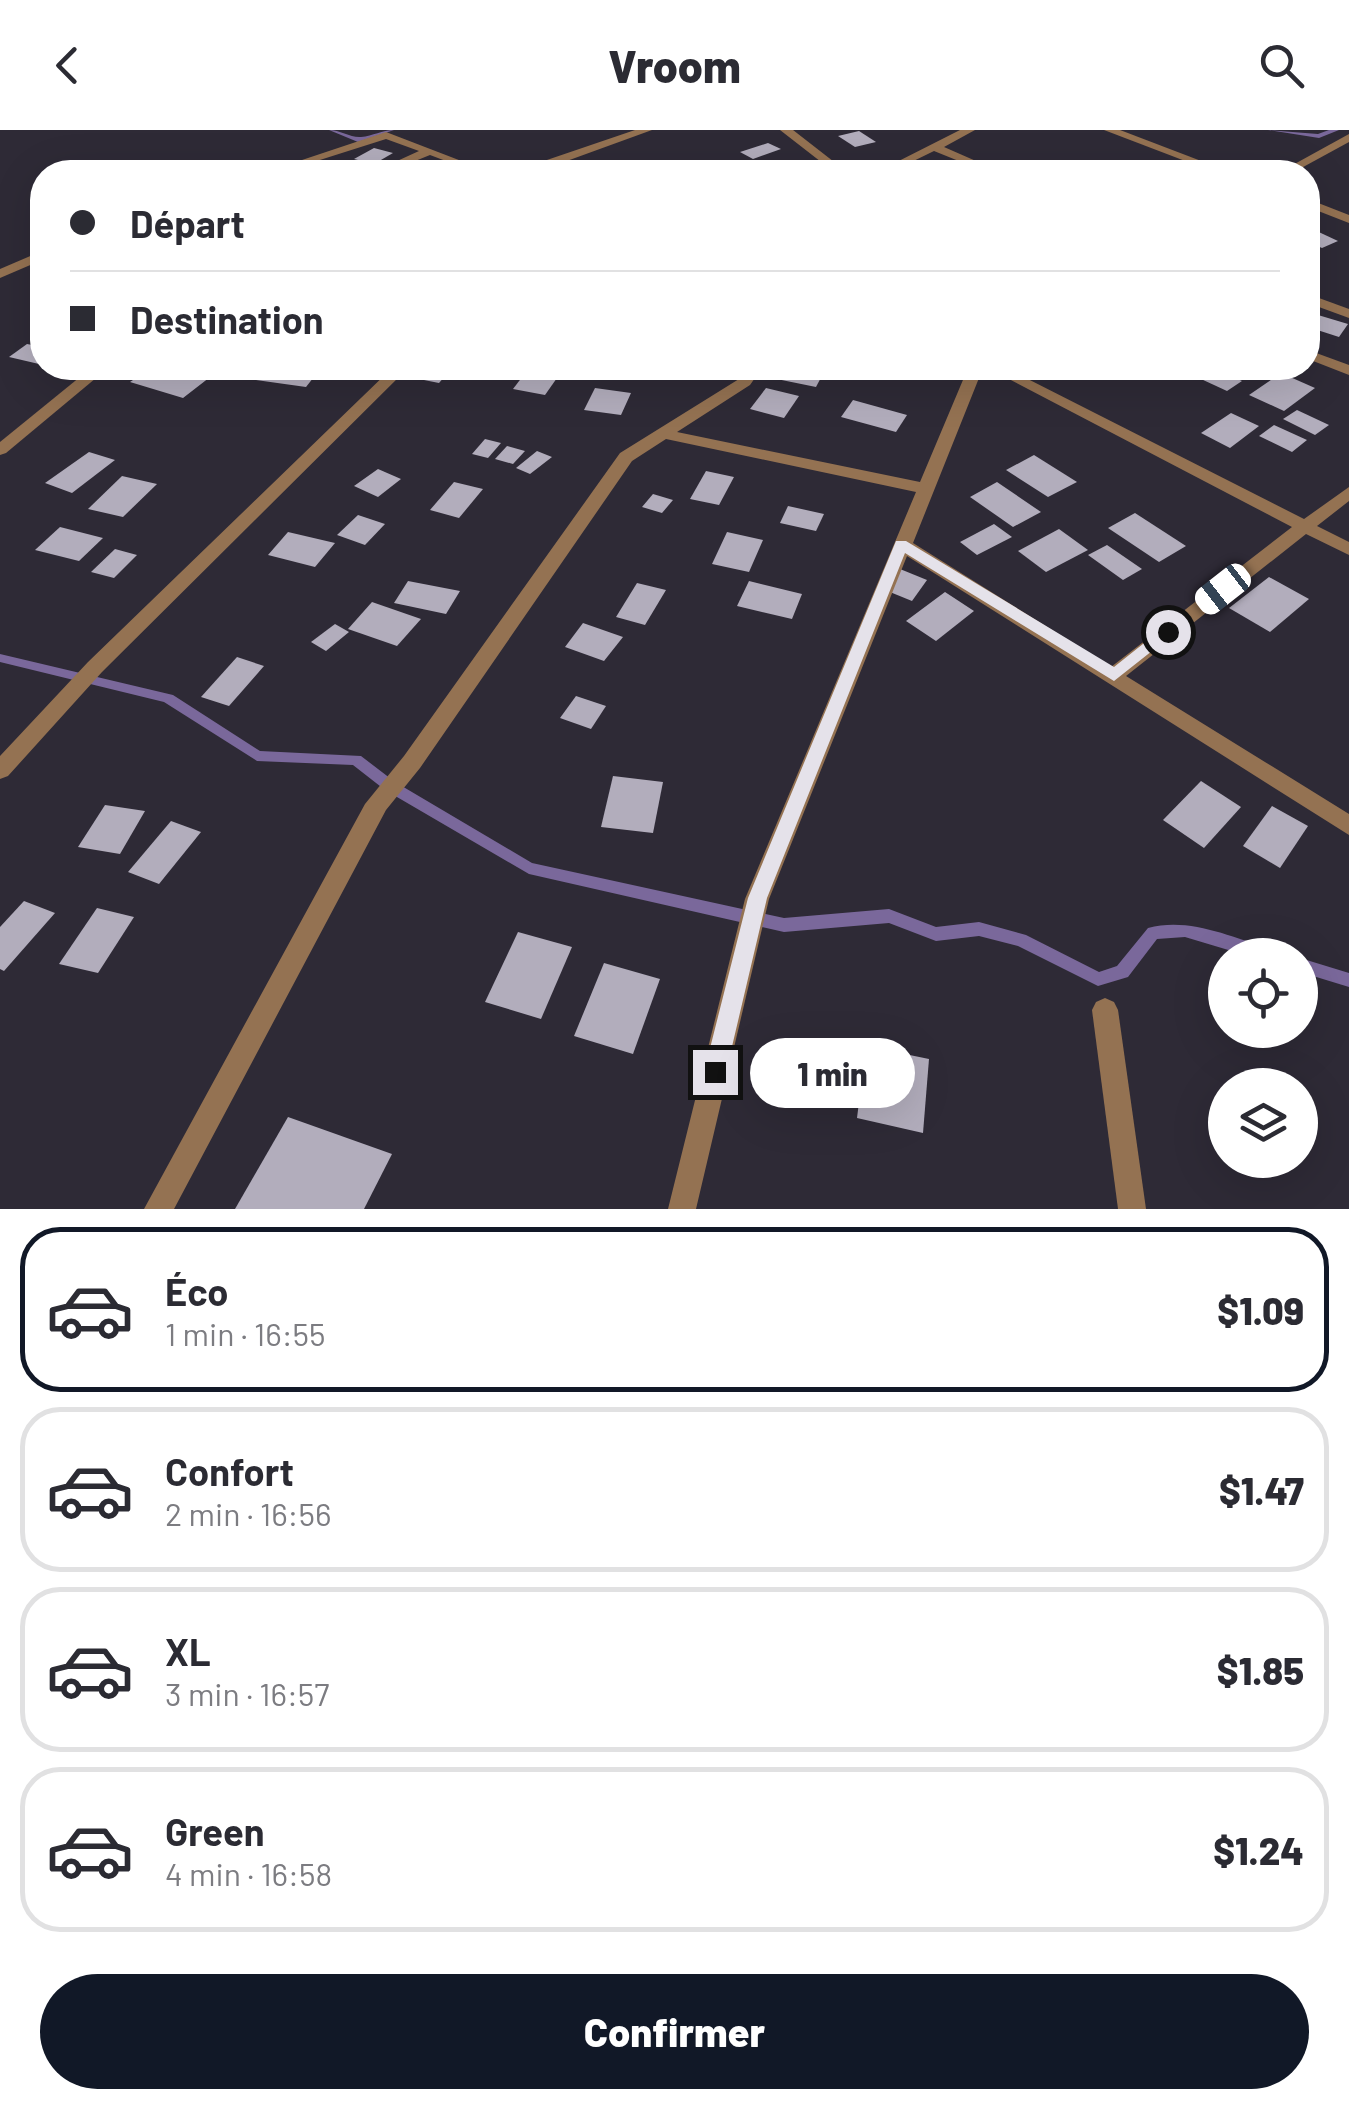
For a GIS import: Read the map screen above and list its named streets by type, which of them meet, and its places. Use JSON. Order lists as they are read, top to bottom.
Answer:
{
  "page": {
    "header": "Vroom",
    "banner": ["Départ", "Destination"],
    "bubble": "1 min",
    "list": [
      {
        "name": "Éco",
        "note": "1 min · 16:55",
        "value": "$1.09"
      },
      {
        "name": "Confort",
        "note": "2 min · 16:56",
        "value": "$1.47"
      },
      {
        "name": "XL",
        "note": "3 min · 16:57",
        "value": "$1.85"
      },
      {
        "name": "Green",
        "note": "4 min · 16:58",
        "value": "$1.24"
      }
    ],
    "buttons": "Confirmer"
  }
}
